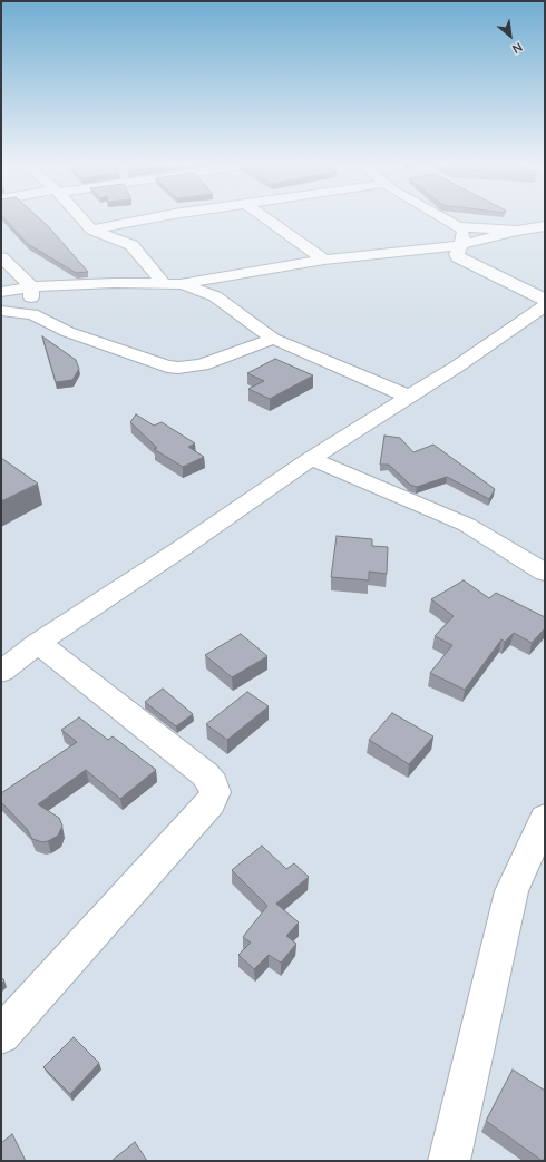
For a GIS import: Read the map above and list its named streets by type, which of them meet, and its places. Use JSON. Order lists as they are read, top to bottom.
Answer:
{
  "north": "bottom right"
}
